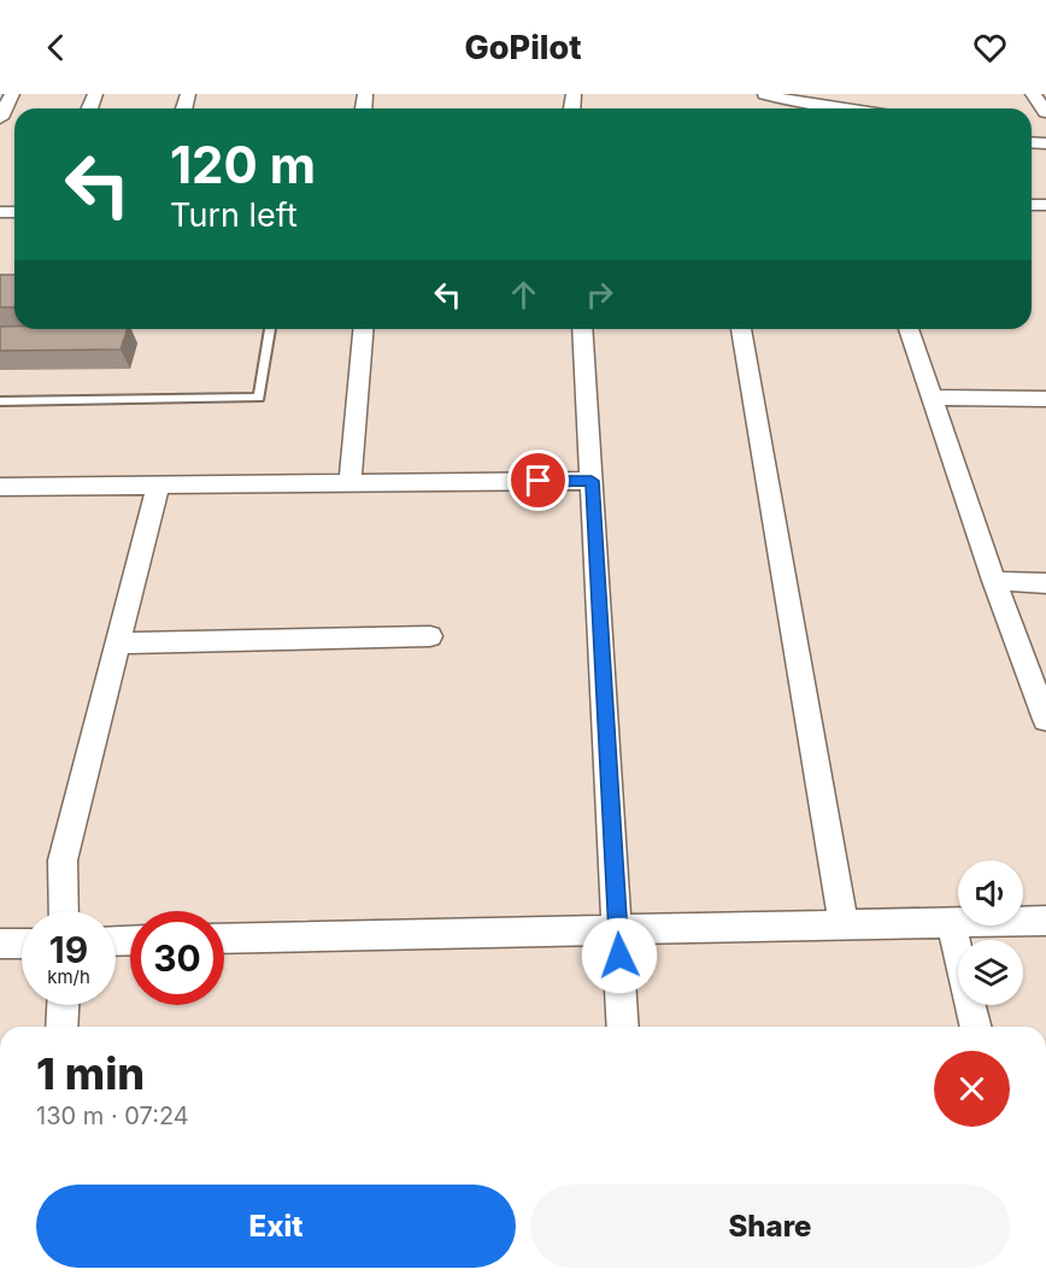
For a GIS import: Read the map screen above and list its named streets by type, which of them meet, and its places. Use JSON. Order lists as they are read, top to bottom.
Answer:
{
  "page": {
    "header": "GoPilot",
    "turn": ["120 m", "Turn left"],
    "speed": "19 km/h",
    "limit": "30",
    "heading": ["1 min", "130 m · 07:24"],
    "buttons": ["Exit", "Share"]
  }
}
